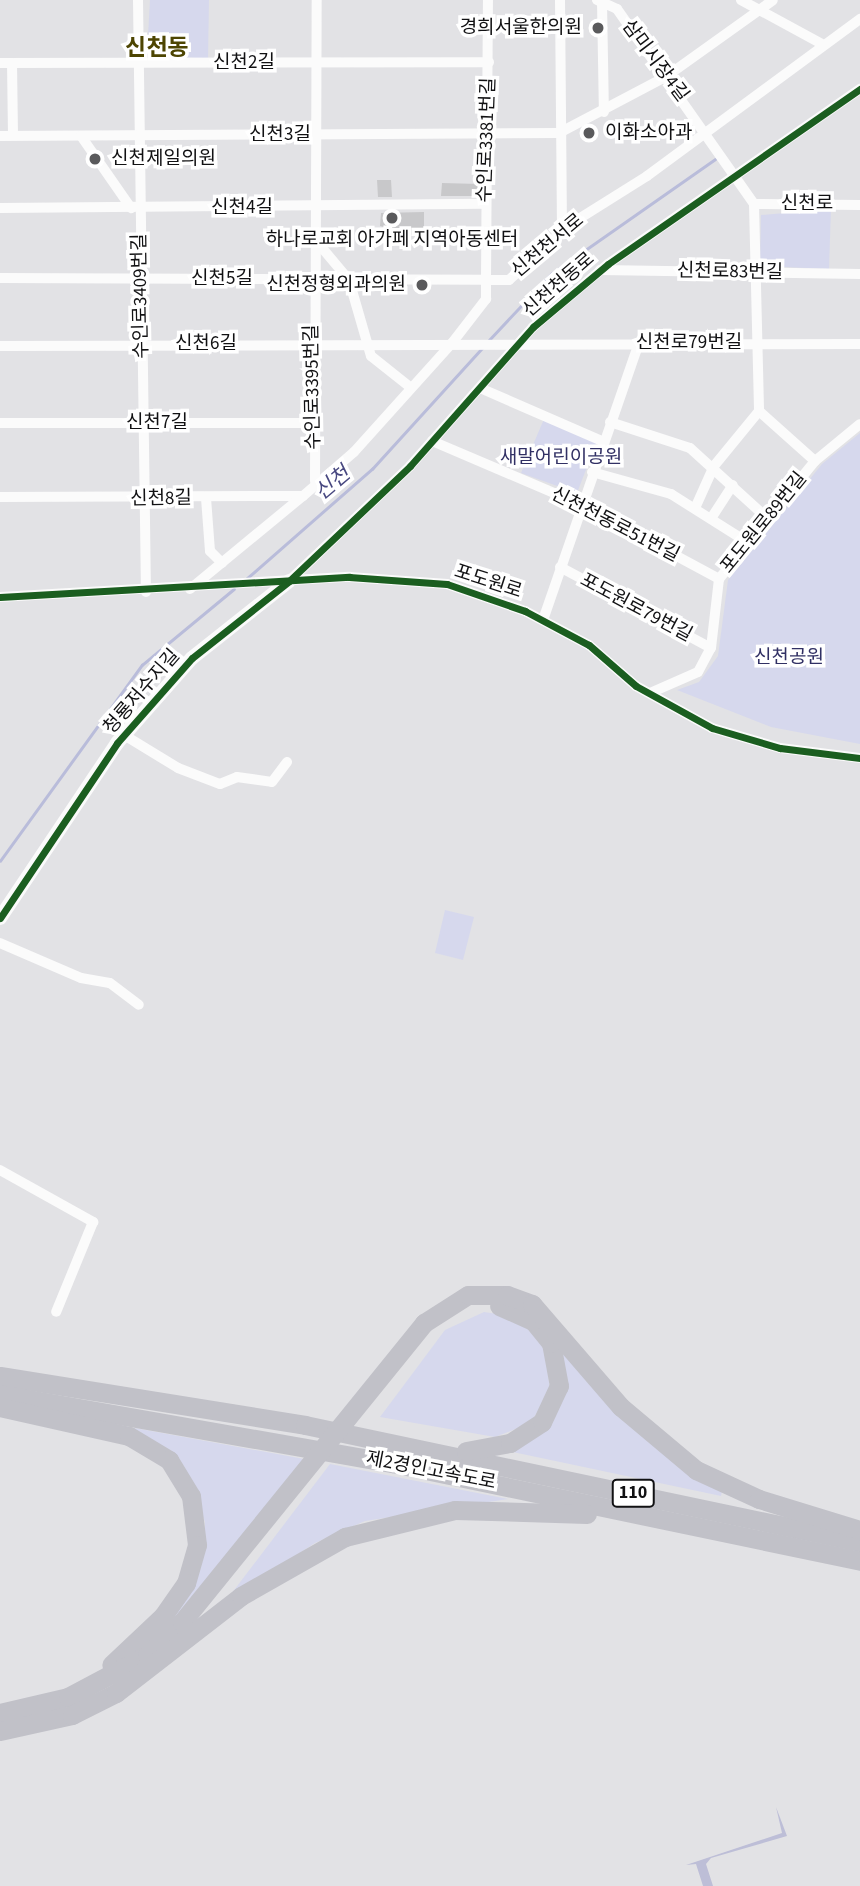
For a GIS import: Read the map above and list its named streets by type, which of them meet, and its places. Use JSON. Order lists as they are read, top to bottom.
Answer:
{
  "streets": {
    "highway": ["제2경인고속도로", "110"],
    "street": [
      "삼미시장4길",
      "신천2길",
      "신천3길",
      "수인로3381번길",
      "신천로",
      "신천4길",
      "신천천서로",
      "신천로83번길",
      "신천5길",
      "신천천동로",
      "수인로3409번길",
      "신천로79번길",
      "신천6길",
      "수인로3395번길",
      "신천7길",
      "신천8길",
      "포도원로89번길",
      "신천천동로51번길",
      "포도원로",
      "포도원로79번길",
      "청룡저수지길"
    ]
  },
  "crossings": [
    ["삼미시장4길", "신천3길"],
    ["삼미시장4길", "신천로"],
    ["삼미시장4길", "신천천서로"],
    ["삼미시장4길", "신천천동로"],
    ["신천2길", "수인로3381번길"],
    ["신천2길", "수인로3409번길"],
    ["신천2길", "수인로3395번길"],
    ["신천3길", "수인로3381번길"],
    ["신천3길", "수인로3409번길"],
    ["신천3길", "수인로3395번길"],
    ["수인로3381번길", "신천4길"],
    ["수인로3381번길", "신천천서로"],
    ["수인로3381번길", "신천5길"],
    ["신천4길", "수인로3409번길"],
    ["신천4길", "수인로3395번길"],
    ["신천천서로", "신천5길"],
    ["신천천서로", "신천6길"],
    ["신천천서로", "수인로3395번길"],
    ["신천로83번길", "신천천동로"],
    ["신천5길", "수인로3409번길"],
    ["신천5길", "수인로3395번길"],
    ["신천천동로", "신천로79번길"],
    ["신천천동로", "신천천동로51번길"],
    ["신천천동로", "포도원로"],
    ["신천천동로", "청룡저수지길"],
    ["수인로3409번길", "신천6길"],
    ["수인로3409번길", "신천7길"],
    ["수인로3409번길", "신천8길"],
    ["신천로79번길", "신천6길"],
    ["신천로79번길", "포도원로79번길"],
    ["신천6길", "수인로3395번길"],
    ["수인로3395번길", "신천7길"],
    ["포도원로89번길", "신천천동로51번길"],
    ["포도원로89번길", "포도원로"],
    ["포도원로89번길", "포도원로79번길"],
    ["신천천동로51번길", "포도원로79번길"],
    ["포도원로", "포도원로79번길"],
    ["포도원로", "청룡저수지길"]
  ],
  "districts": ["신천동"],
  "water": ["신천"],
  "parks": ["새말어린이공원", "신천공원"],
  "places": [
    "경희서울한의원",
    "이화소아과",
    "신천제일의원",
    "하나로교회 아가페 지역아동센터",
    "신천정형외과의원"
  ]
}
